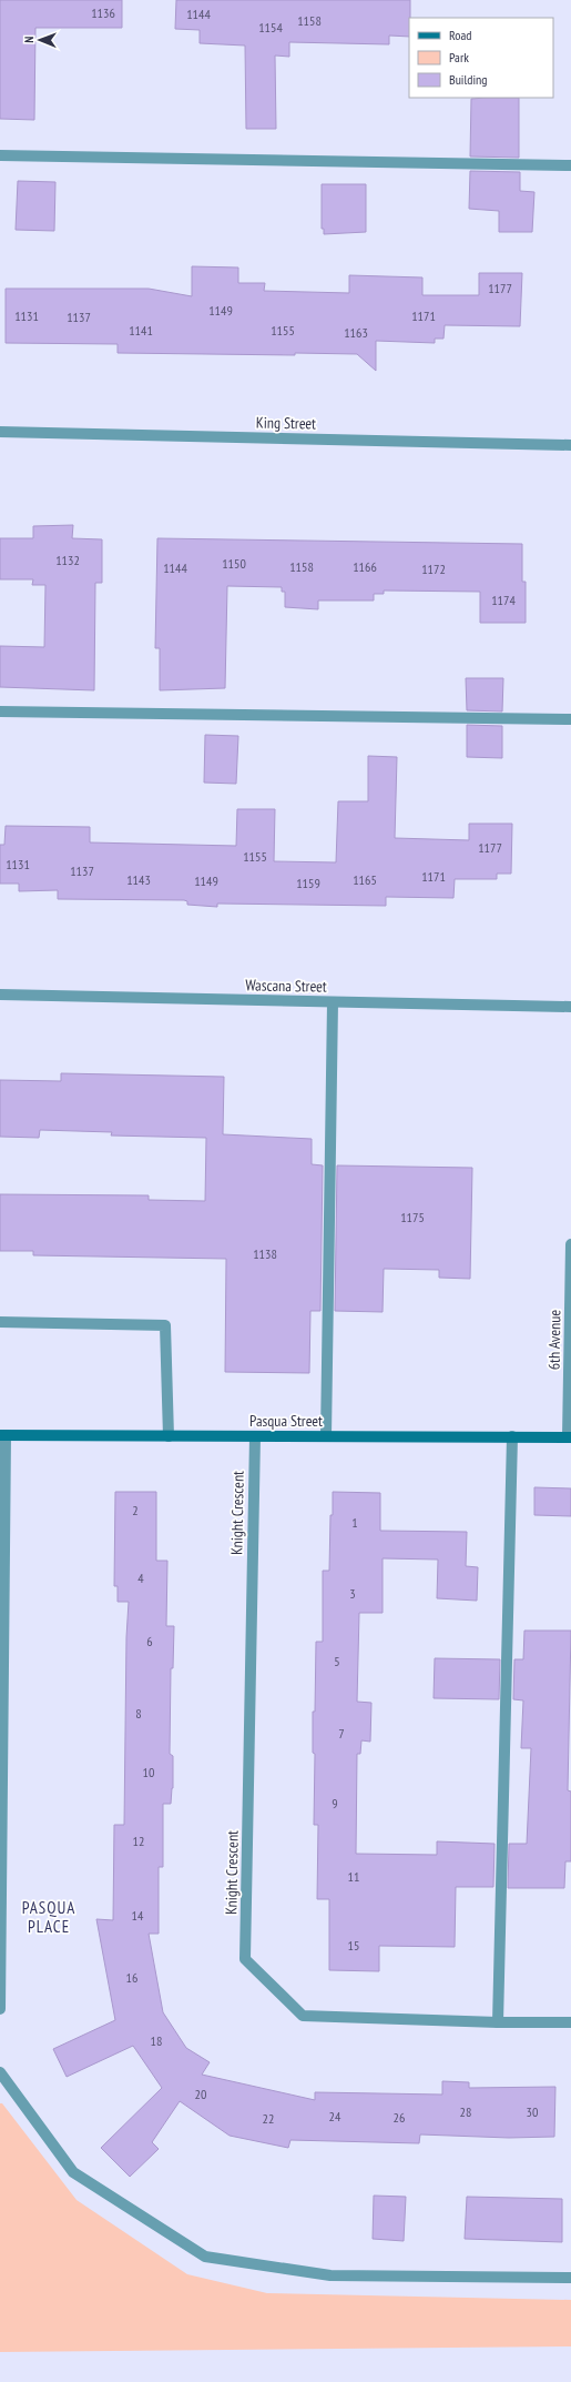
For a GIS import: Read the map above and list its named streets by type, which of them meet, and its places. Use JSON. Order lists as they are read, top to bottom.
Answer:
{
  "streets": {
    "street": [
      "King Street",
      "Wascana Street",
      "6th Avenue",
      "Pasqua Street",
      "Knight Crescent"
    ]
  },
  "crossings": [
    ["6th Avenue", "Pasqua Street"],
    ["Pasqua Street", "Knight Crescent"]
  ],
  "districts": ["PASQUA PLACE"],
  "house_numbers": [
    "1136",
    "1144",
    "1158",
    "1154",
    "1177",
    "1149",
    "1131",
    "1171",
    "1137",
    "1141",
    "1155",
    "1163",
    "1132",
    "1150",
    "1158",
    "1166",
    "1144",
    "1172",
    "1174",
    "1177",
    "1155",
    "1131",
    "1137",
    "1171",
    "1143",
    "1165",
    "1149",
    "1159",
    "1175",
    "1138",
    "2",
    "1",
    "4",
    "3",
    "6",
    "5",
    "8",
    "7",
    "10",
    "9",
    "12",
    "11",
    "14",
    "15",
    "16",
    "18",
    "20",
    "28",
    "30",
    "24",
    "26",
    "22"
  ],
  "legend": ["Road", "Park", "Building"],
  "north": "left"
}
